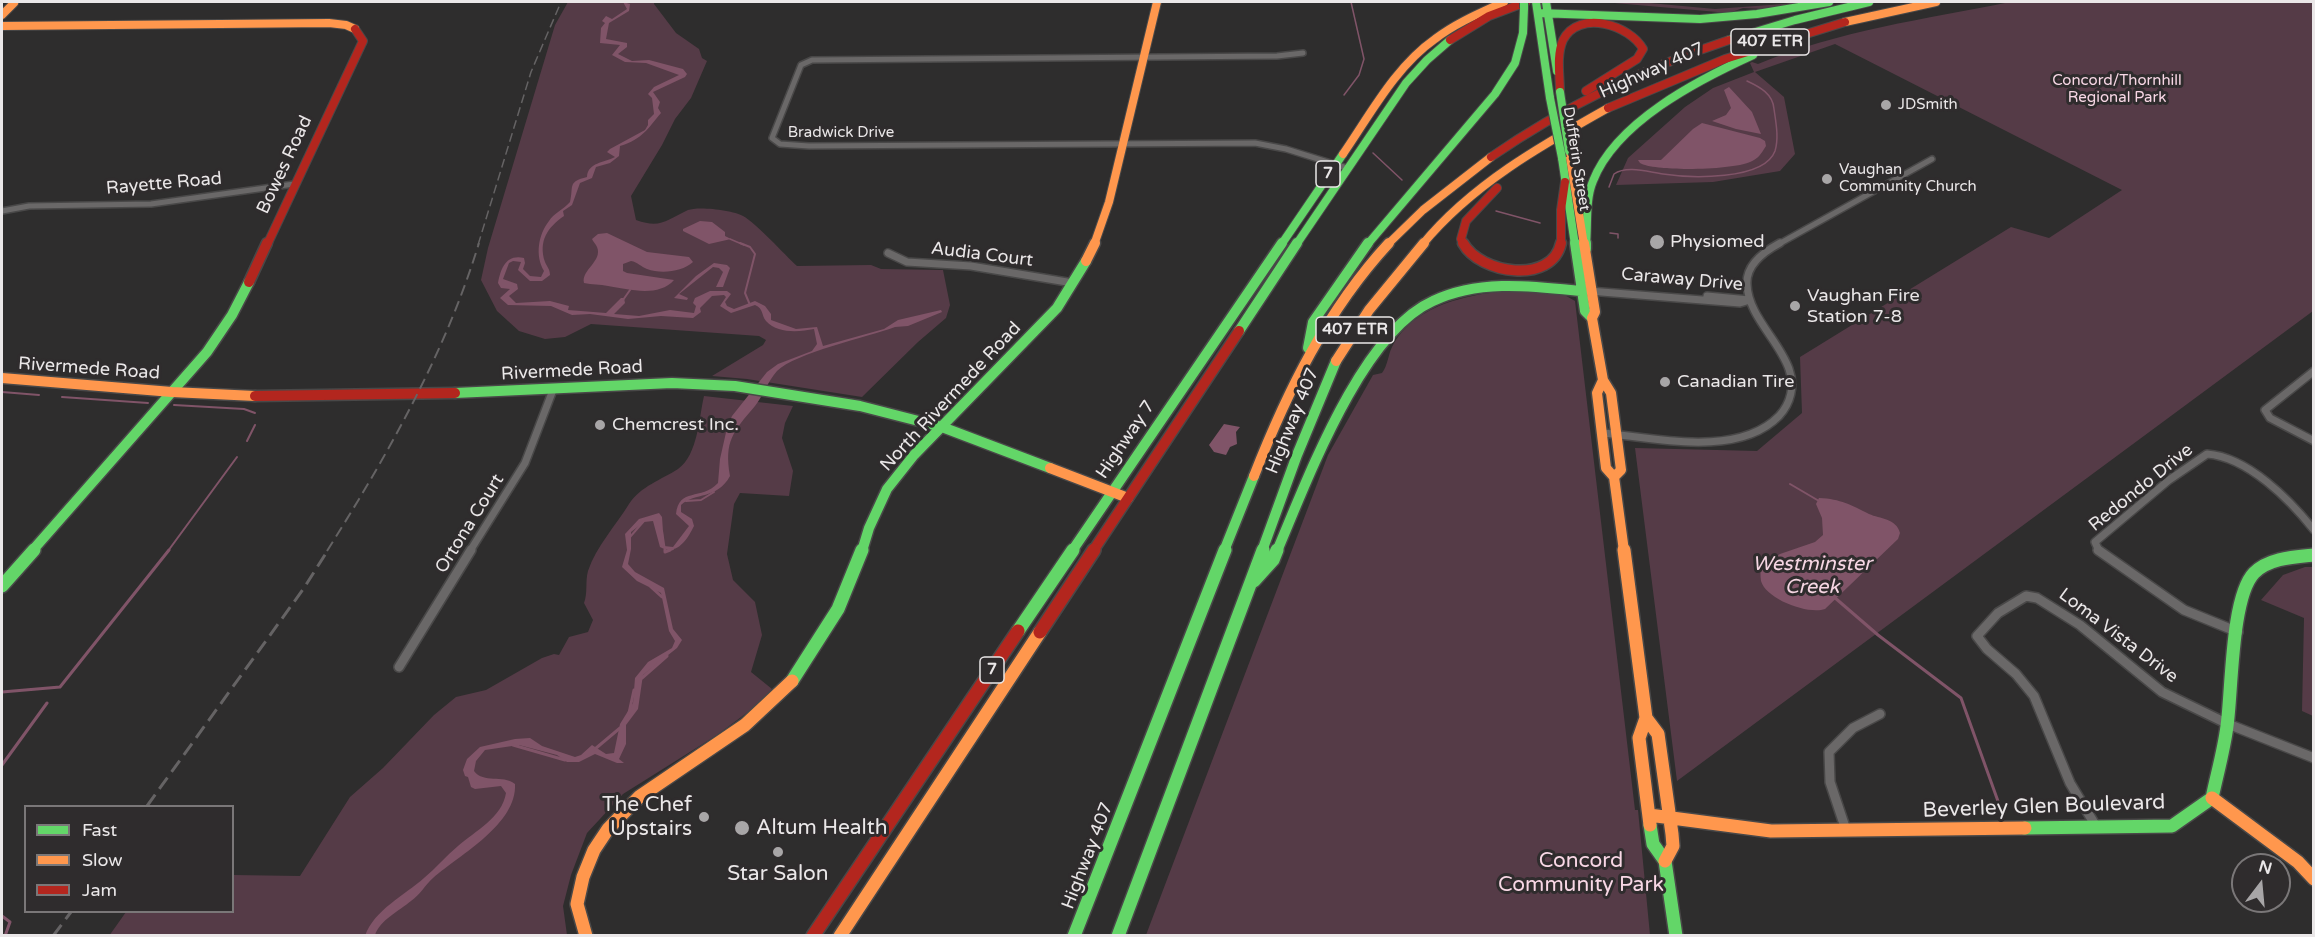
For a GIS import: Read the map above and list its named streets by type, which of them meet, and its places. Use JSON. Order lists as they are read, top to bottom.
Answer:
{
  "streets": {
    "main road": [
      "407 ETR",
      "Highway 407",
      "Dufferin Street",
      "Bowes Road",
      "7",
      "Rivermede Road",
      "North Rivermede Road",
      "Highway 7",
      "Beverley Glen Boulevard"
    ],
    "street": [
      "Bradwick Drive",
      "Rayette Road",
      "Audia Court",
      "Caraway Drive",
      "Redondo Drive",
      "Ortona Court",
      "Loma Vista Drive"
    ]
  },
  "crossings": [
    ["Bradwick Drive", "North Rivermede Road"],
    ["Bradwick Drive", "Highway 7"],
    ["Dufferin Street", "Caraway Drive"],
    ["Dufferin Street", "Highway 7"],
    ["Dufferin Street", "Beverley Glen Boulevard"],
    ["Bowes Road", "Rayette Road"],
    ["Bowes Road", "Rivermede Road"],
    ["Audia Court", "North Rivermede Road"],
    ["Rivermede Road", "North Rivermede Road"],
    ["Rivermede Road", "Highway 7"],
    ["Rivermede Road", "Ortona Court"],
    ["Loma Vista Drive", "Beverley Glen Boulevard"]
  ],
  "water": ["Westminster Creek"],
  "parks": ["Concord/Thornhill Regional Park", "Concord Community Park"],
  "places": [
    "JDSmith",
    "Vaughan Community Church",
    "Physiomed",
    "Vaughan Fire Station 7-8",
    "Canadian Tire",
    "Chemcrest Inc.",
    "The Chef Upstairs",
    "Altum Health",
    "Star Salon"
  ],
  "legend": ["Fast", "Slow", "Jam"],
  "north": "top"
}
